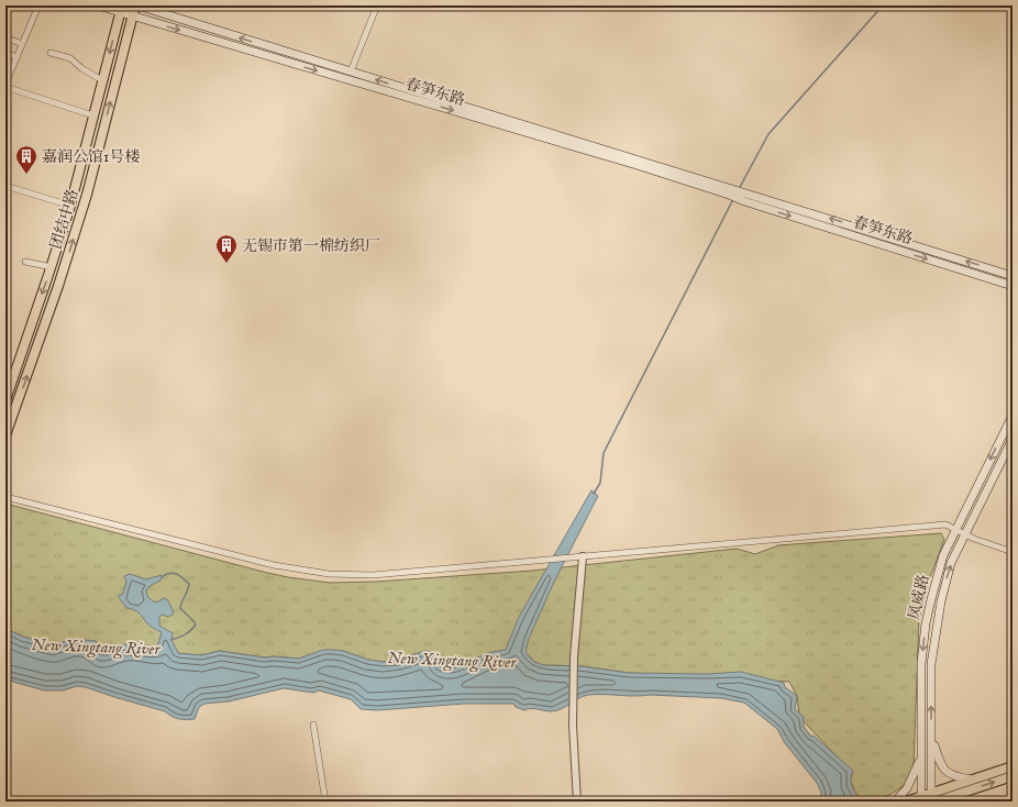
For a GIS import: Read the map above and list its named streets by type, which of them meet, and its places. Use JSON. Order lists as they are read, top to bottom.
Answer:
{
  "streets": {
    "main road": ["春笋东路", "团结中路", "凤威路"]
  },
  "crossings": [
    ["春笋东路", "团结中路"]
  ],
  "water": ["New Xingtang River"],
  "places": {
    "building": ["嘉润公馆1号楼", "无锡市第一棉纺织厂"]
  }
}
